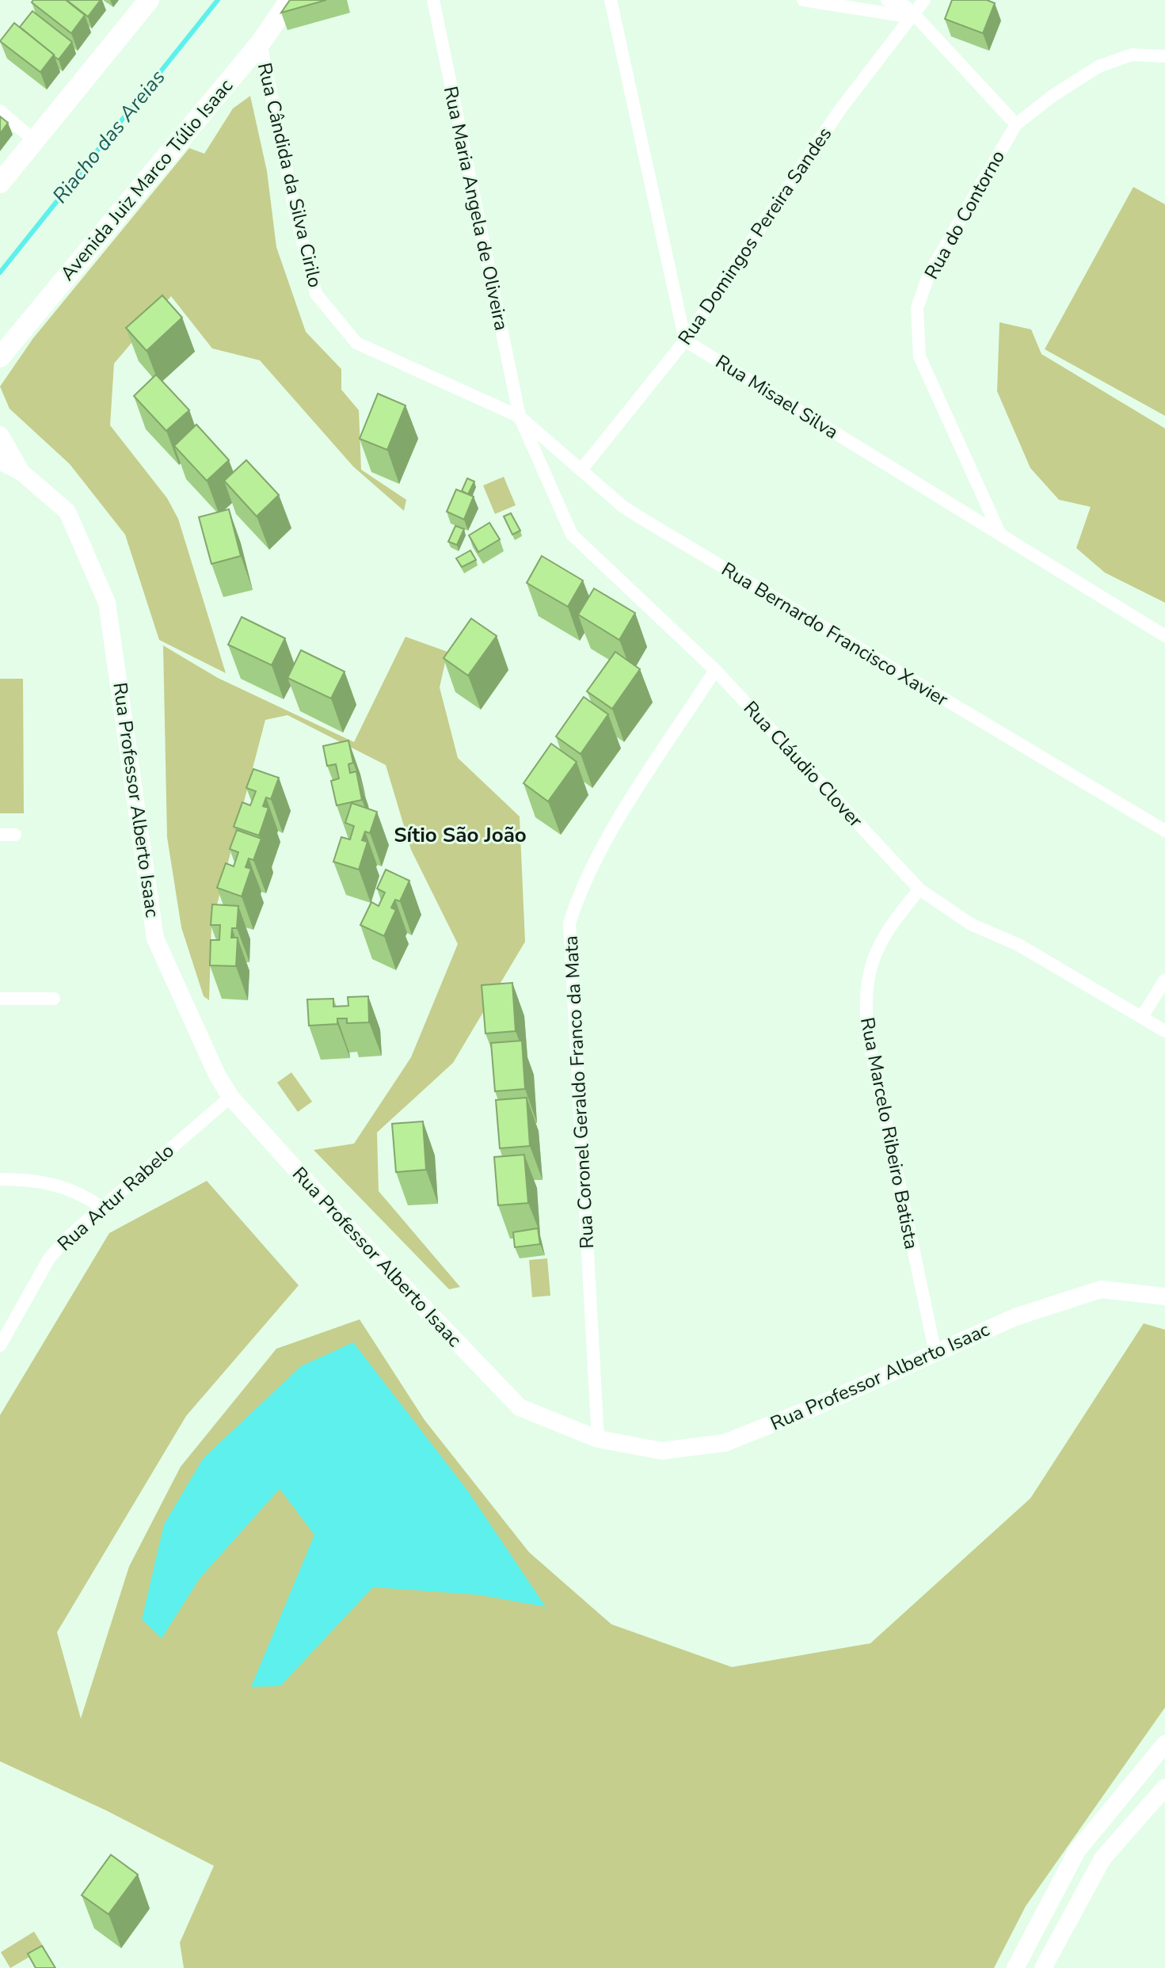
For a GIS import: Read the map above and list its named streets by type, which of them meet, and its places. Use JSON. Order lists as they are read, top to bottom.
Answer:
{
  "streets": {
    "main road": ["Avenida Juiz Marco Túlio Isaac", "Rua Professor Alberto Isaac"],
    "street": [
      "Rua Cândida da Silva Cirilo",
      "Rua Maria Angela de Oliveira",
      "Rua do Contorno",
      "Rua Domingos Pereira Sandes",
      "Rua Misael Silva",
      "Rua Bernardo Francisco Xavier",
      "Rua Cláudio Clover",
      "Rua Coronel Geraldo Franco da Mata",
      "Rua Marcelo Ribeiro Batista",
      "Rua Artur Rabelo"
    ]
  },
  "crossings": [
    ["Rua Cândida da Silva Cirilo", "Avenida Juiz Marco Túlio Isaac"],
    ["Rua Cândida da Silva Cirilo", "Rua Maria Angela de Oliveira"],
    ["Rua Cândida da Silva Cirilo", "Rua Bernardo Francisco Xavier"],
    ["Rua Cândida da Silva Cirilo", "Rua Cláudio Clover"],
    ["Rua Maria Angela de Oliveira", "Rua Bernardo Francisco Xavier"],
    ["Rua Maria Angela de Oliveira", "Rua Cláudio Clover"],
    ["Rua do Contorno", "Rua Misael Silva"],
    ["Rua Domingos Pereira Sandes", "Rua Misael Silva"],
    ["Rua Domingos Pereira Sandes", "Rua Bernardo Francisco Xavier"],
    ["Rua Bernardo Francisco Xavier", "Rua Cláudio Clover"],
    ["Rua Cláudio Clover", "Rua Coronel Geraldo Franco da Mata"],
    ["Rua Cláudio Clover", "Rua Marcelo Ribeiro Batista"],
    ["Rua Professor Alberto Isaac", "Rua Coronel Geraldo Franco da Mata"],
    ["Rua Professor Alberto Isaac", "Rua Marcelo Ribeiro Batista"],
    ["Rua Professor Alberto Isaac", "Rua Artur Rabelo"]
  ],
  "districts": ["Sítio São João"],
  "water": ["Riacho das Areias"]
}
